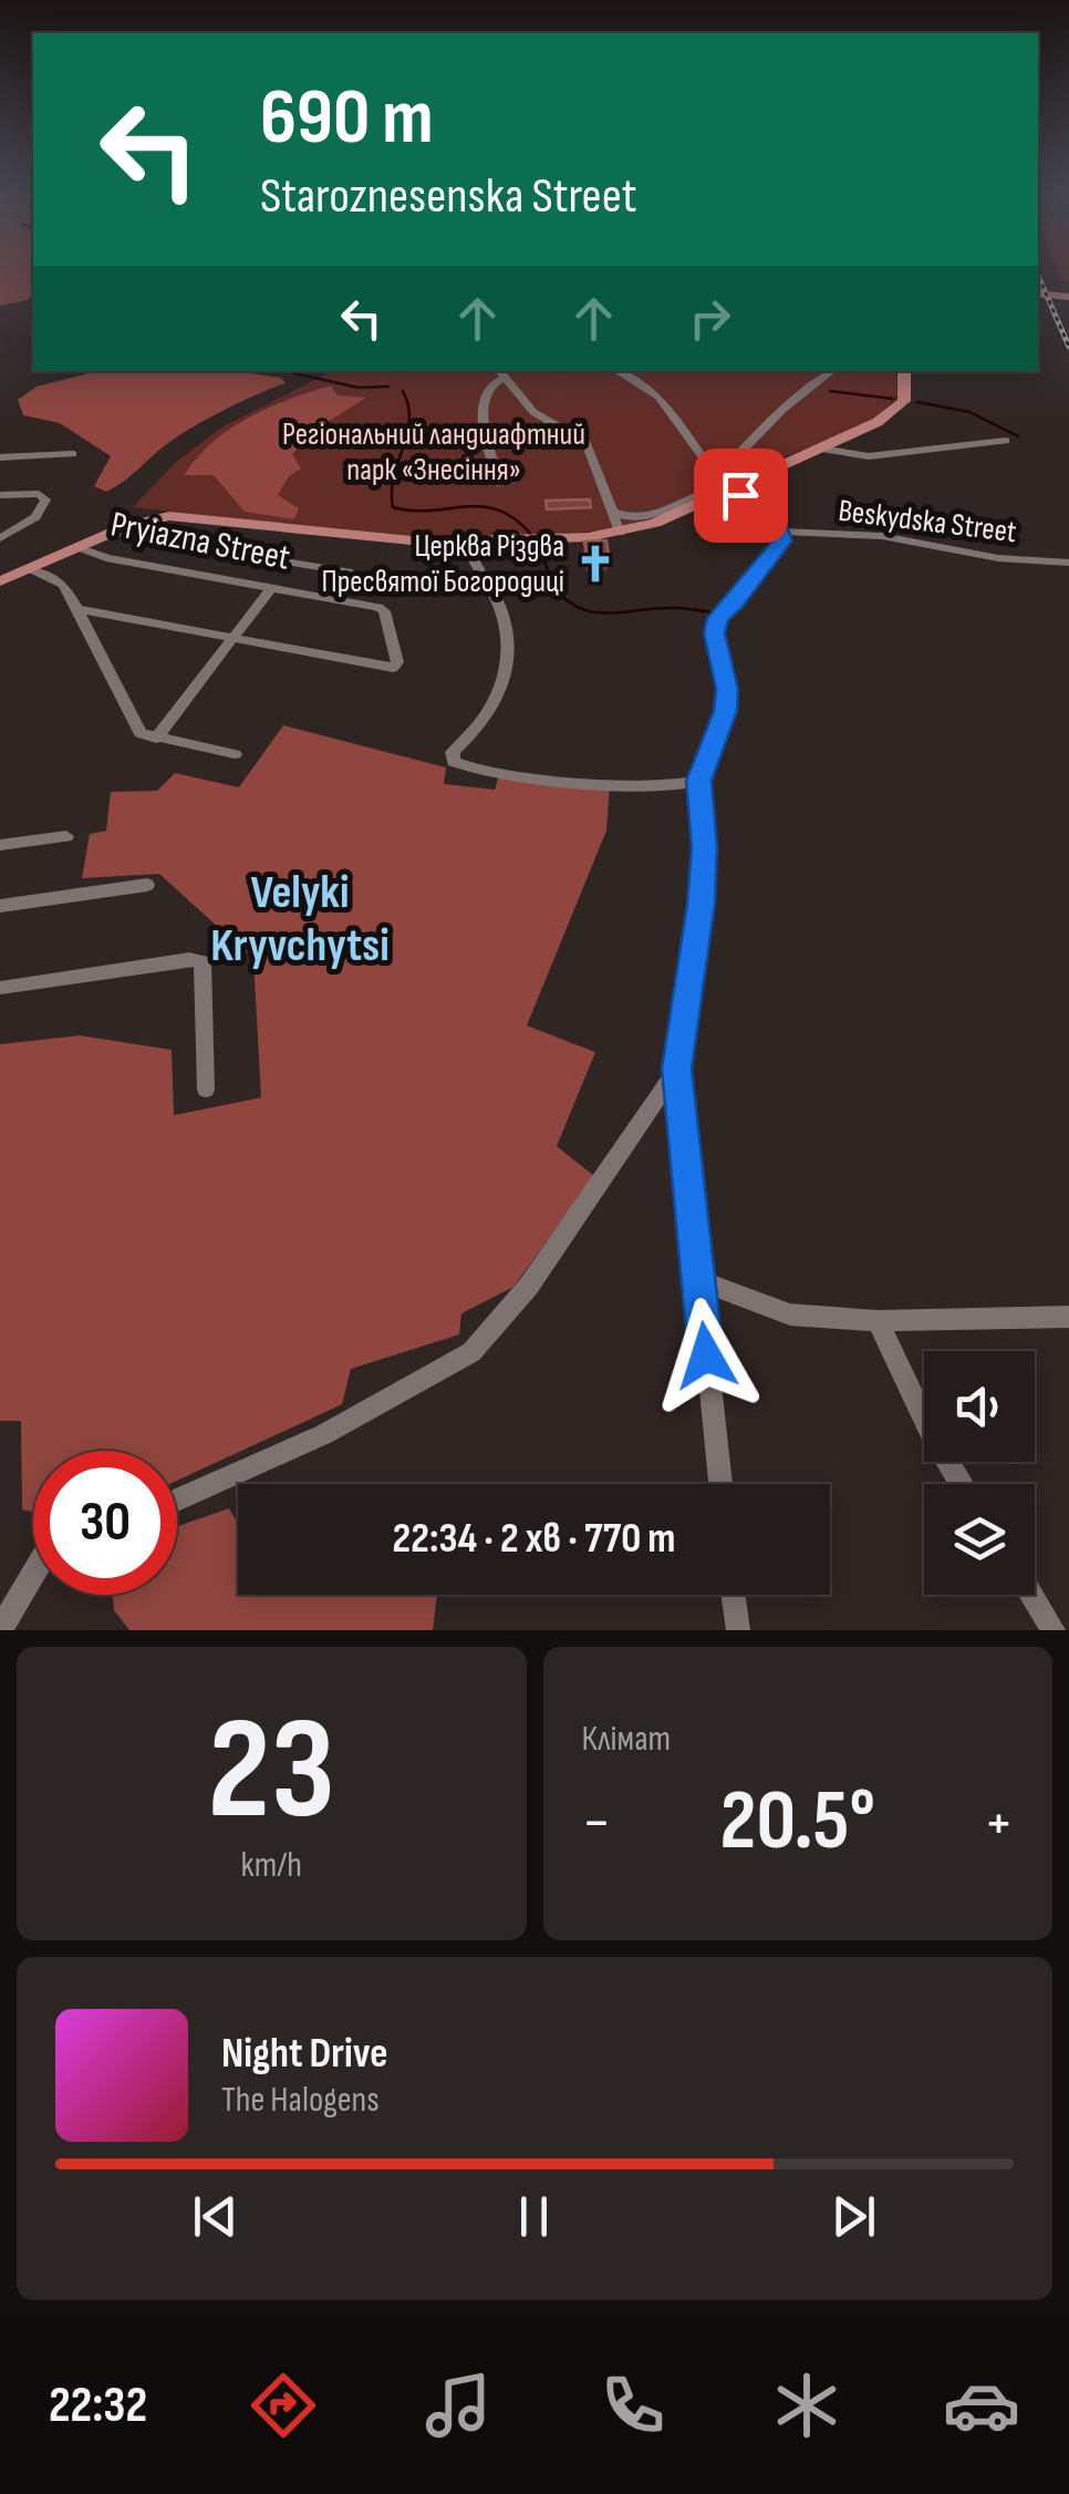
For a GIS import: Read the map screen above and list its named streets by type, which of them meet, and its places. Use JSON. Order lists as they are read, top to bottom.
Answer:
{
  "streets": {
    "street": ["Beskydska Street", "Pryiazna Street"]
  },
  "districts": ["Velyki Kryvchytsi"],
  "parks": ["Регіональний ландшафтний парк «Знесіння»"],
  "places": {
    "church": ["Церква Різдва Пресвятої Богородиці"]
  },
  "page": {
    "turn": ["690 m", "Staroznesenska Street"],
    "limit": "30",
    "trip": "22:34 · 2 хв · 770 m",
    "tile": [
      ["23", "km/h"],
      "Клімат"
    ],
    "heat": ["−", "20.5°", "+"],
    "song": ["Night Drive", "The Halogens"],
    "tabs": "22:32"
  }
}
